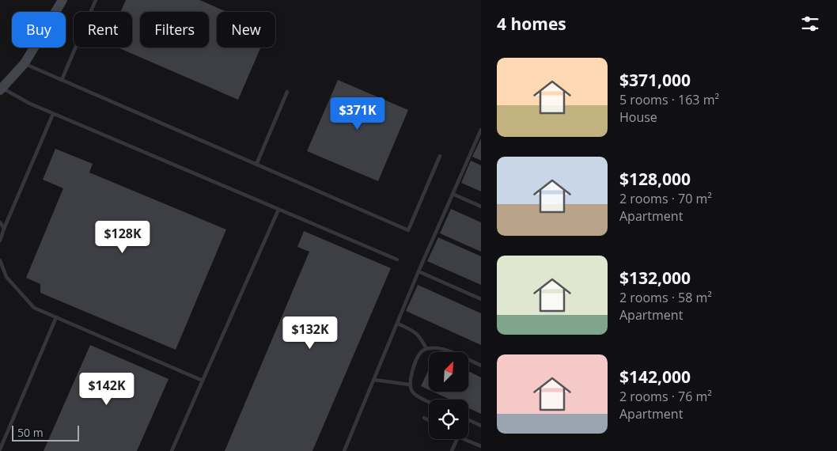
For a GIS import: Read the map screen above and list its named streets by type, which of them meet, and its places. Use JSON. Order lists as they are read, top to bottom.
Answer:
{
  "scale_bar": "50 m",
  "north": "top right",
  "page": {
    "heading": "4 homes",
    "chip": [
      "Buy",
      "Rent",
      "Filters",
      "New"
    ],
    "list": [
      {
        "name": "$371,000",
        "note": "5 rooms · 163 m² · House"
      },
      {
        "name": "$128,000",
        "note": "2 rooms · 70 m² · Apartment"
      },
      {
        "name": "$132,000",
        "note": "2 rooms · 58 m² · Apartment"
      },
      {
        "name": "$142,000",
        "note": "2 rooms · 76 m² · Apartment"
      }
    ],
    "price": [
      "$371K",
      "$128K",
      "$132K",
      "$142K"
    ],
    "scale": "50 m"
  }
}
